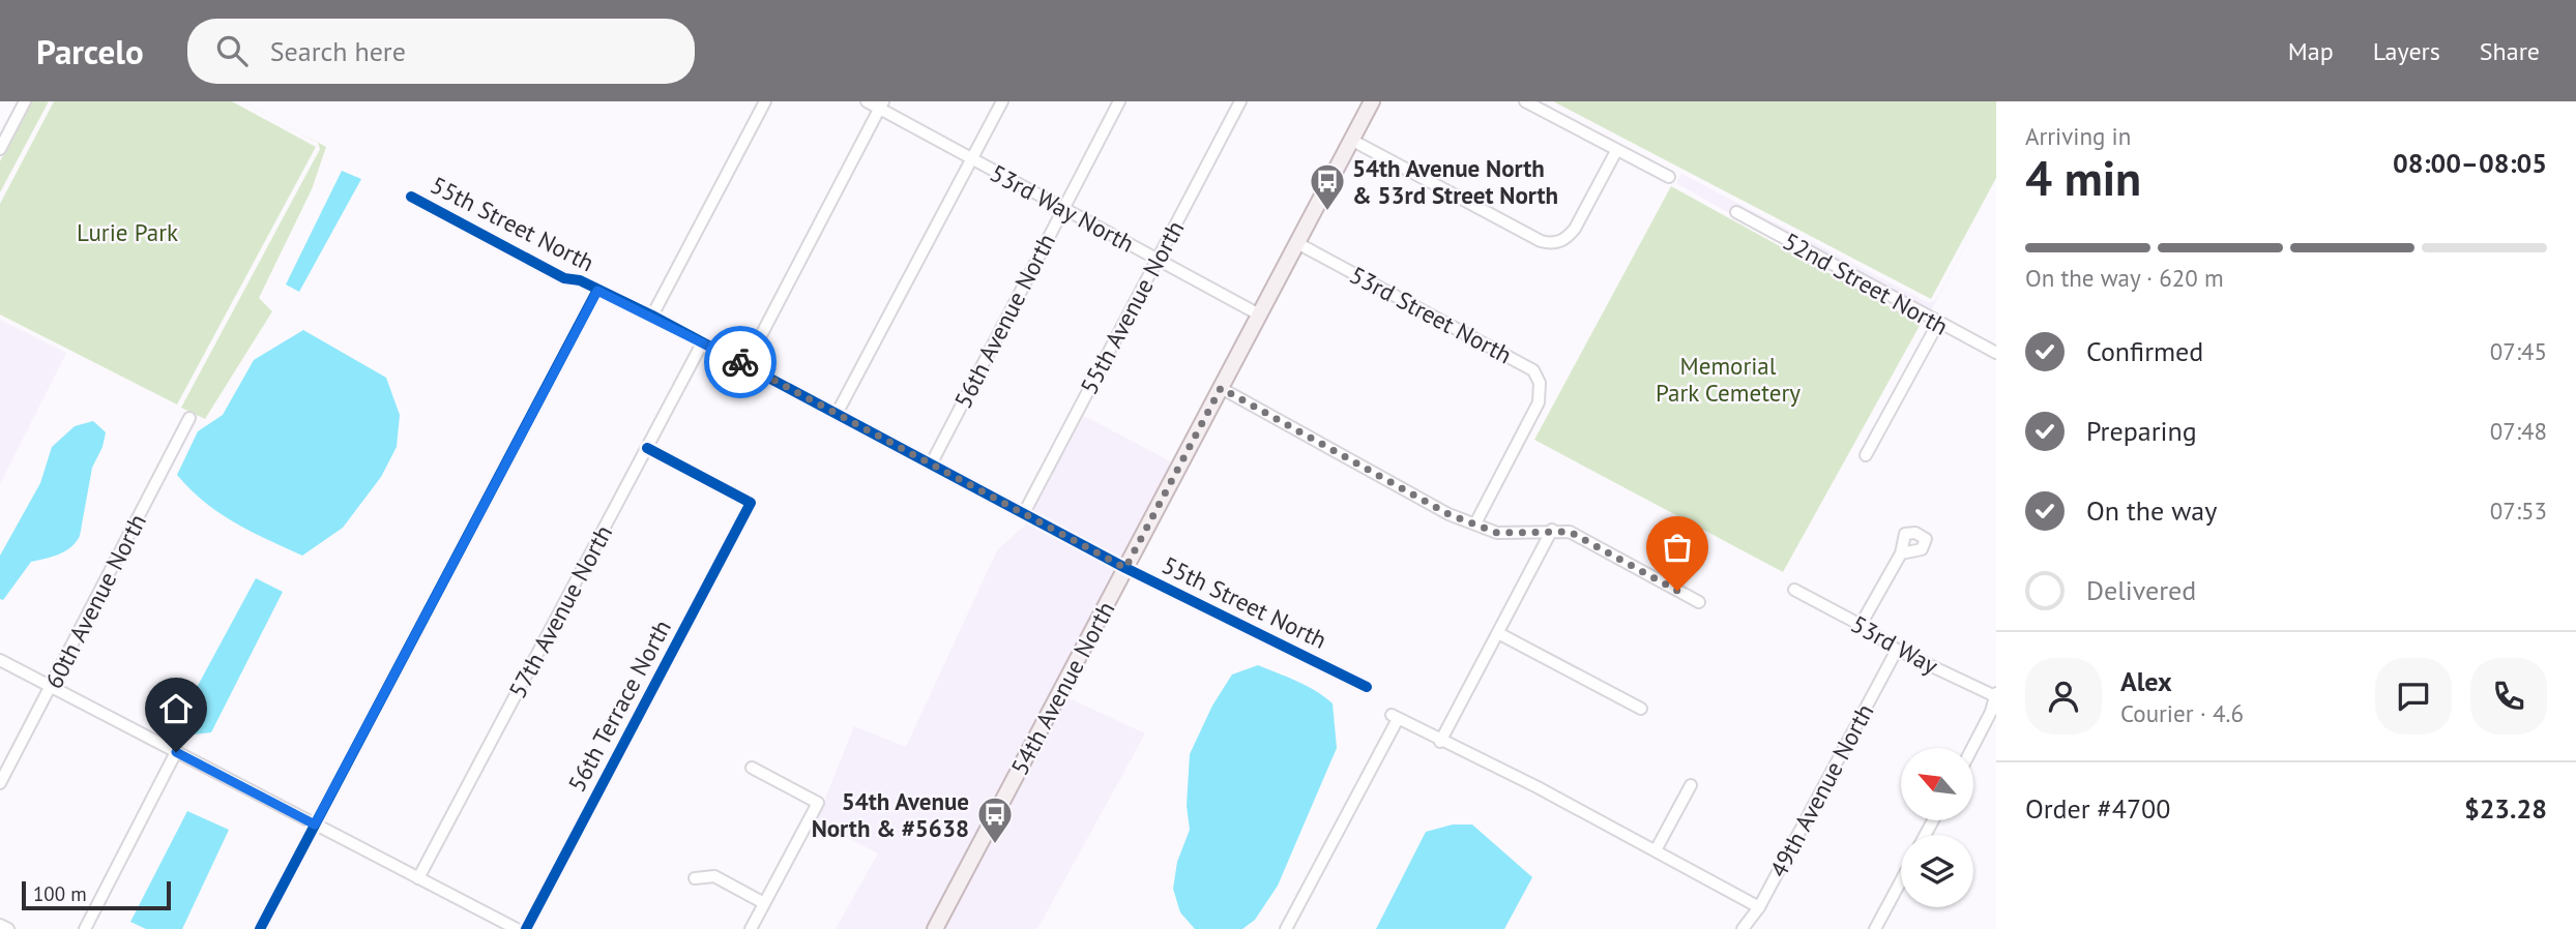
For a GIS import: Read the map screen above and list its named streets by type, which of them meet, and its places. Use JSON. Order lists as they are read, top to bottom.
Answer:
{
  "streets": {
    "main road": ["54th Avenue North"],
    "street": [
      "53rd Way North",
      "55th Street North",
      "52nd Street North",
      "55th Avenue North",
      "53rd Street North",
      "56th Avenue North",
      "60th Avenue North",
      "57th Avenue North",
      "53rd Way",
      "56th Terrace North",
      "49th Avenue North"
    ]
  },
  "crossings": [
    ["53rd Way North", "55th Avenue North"],
    ["53rd Way North", "56th Avenue North"],
    ["53rd Way North", "54th Avenue North"],
    ["55th Street North", "55th Avenue North"],
    ["55th Street North", "56th Avenue North"],
    ["55th Street North", "57th Avenue North"],
    ["55th Street North", "54th Avenue North"],
    ["53rd Street North", "54th Avenue North"],
    ["57th Avenue North", "56th Terrace North"],
    ["53rd Way", "49th Avenue North"]
  ],
  "parks": ["Lurie Park", "Memorial Park Cemetery"],
  "places": {
    "bus stop": ["54th Avenue North & 53rd Street North", "54th Avenue North & #5638"]
  },
  "scale_bar": "100 m",
  "north": "top left",
  "page": {
    "header": "Parcelo",
    "search": "Search here",
    "nav": ["Map", "Layers", "Share"],
    "heading": ["4 min", "Arriving in", "08:00–08:05"],
    "panel": [
      "Alex",
      "Courier · 4.6",
      "Order #4700",
      "$23.28"
    ],
    "bar": "On the way · 620 m",
    "list": [
      ["Confirmed", "07:45"],
      ["Preparing", "07:48"],
      ["On the way", "07:53"],
      "Delivered"
    ],
    "scale": "100 m"
  }
}
